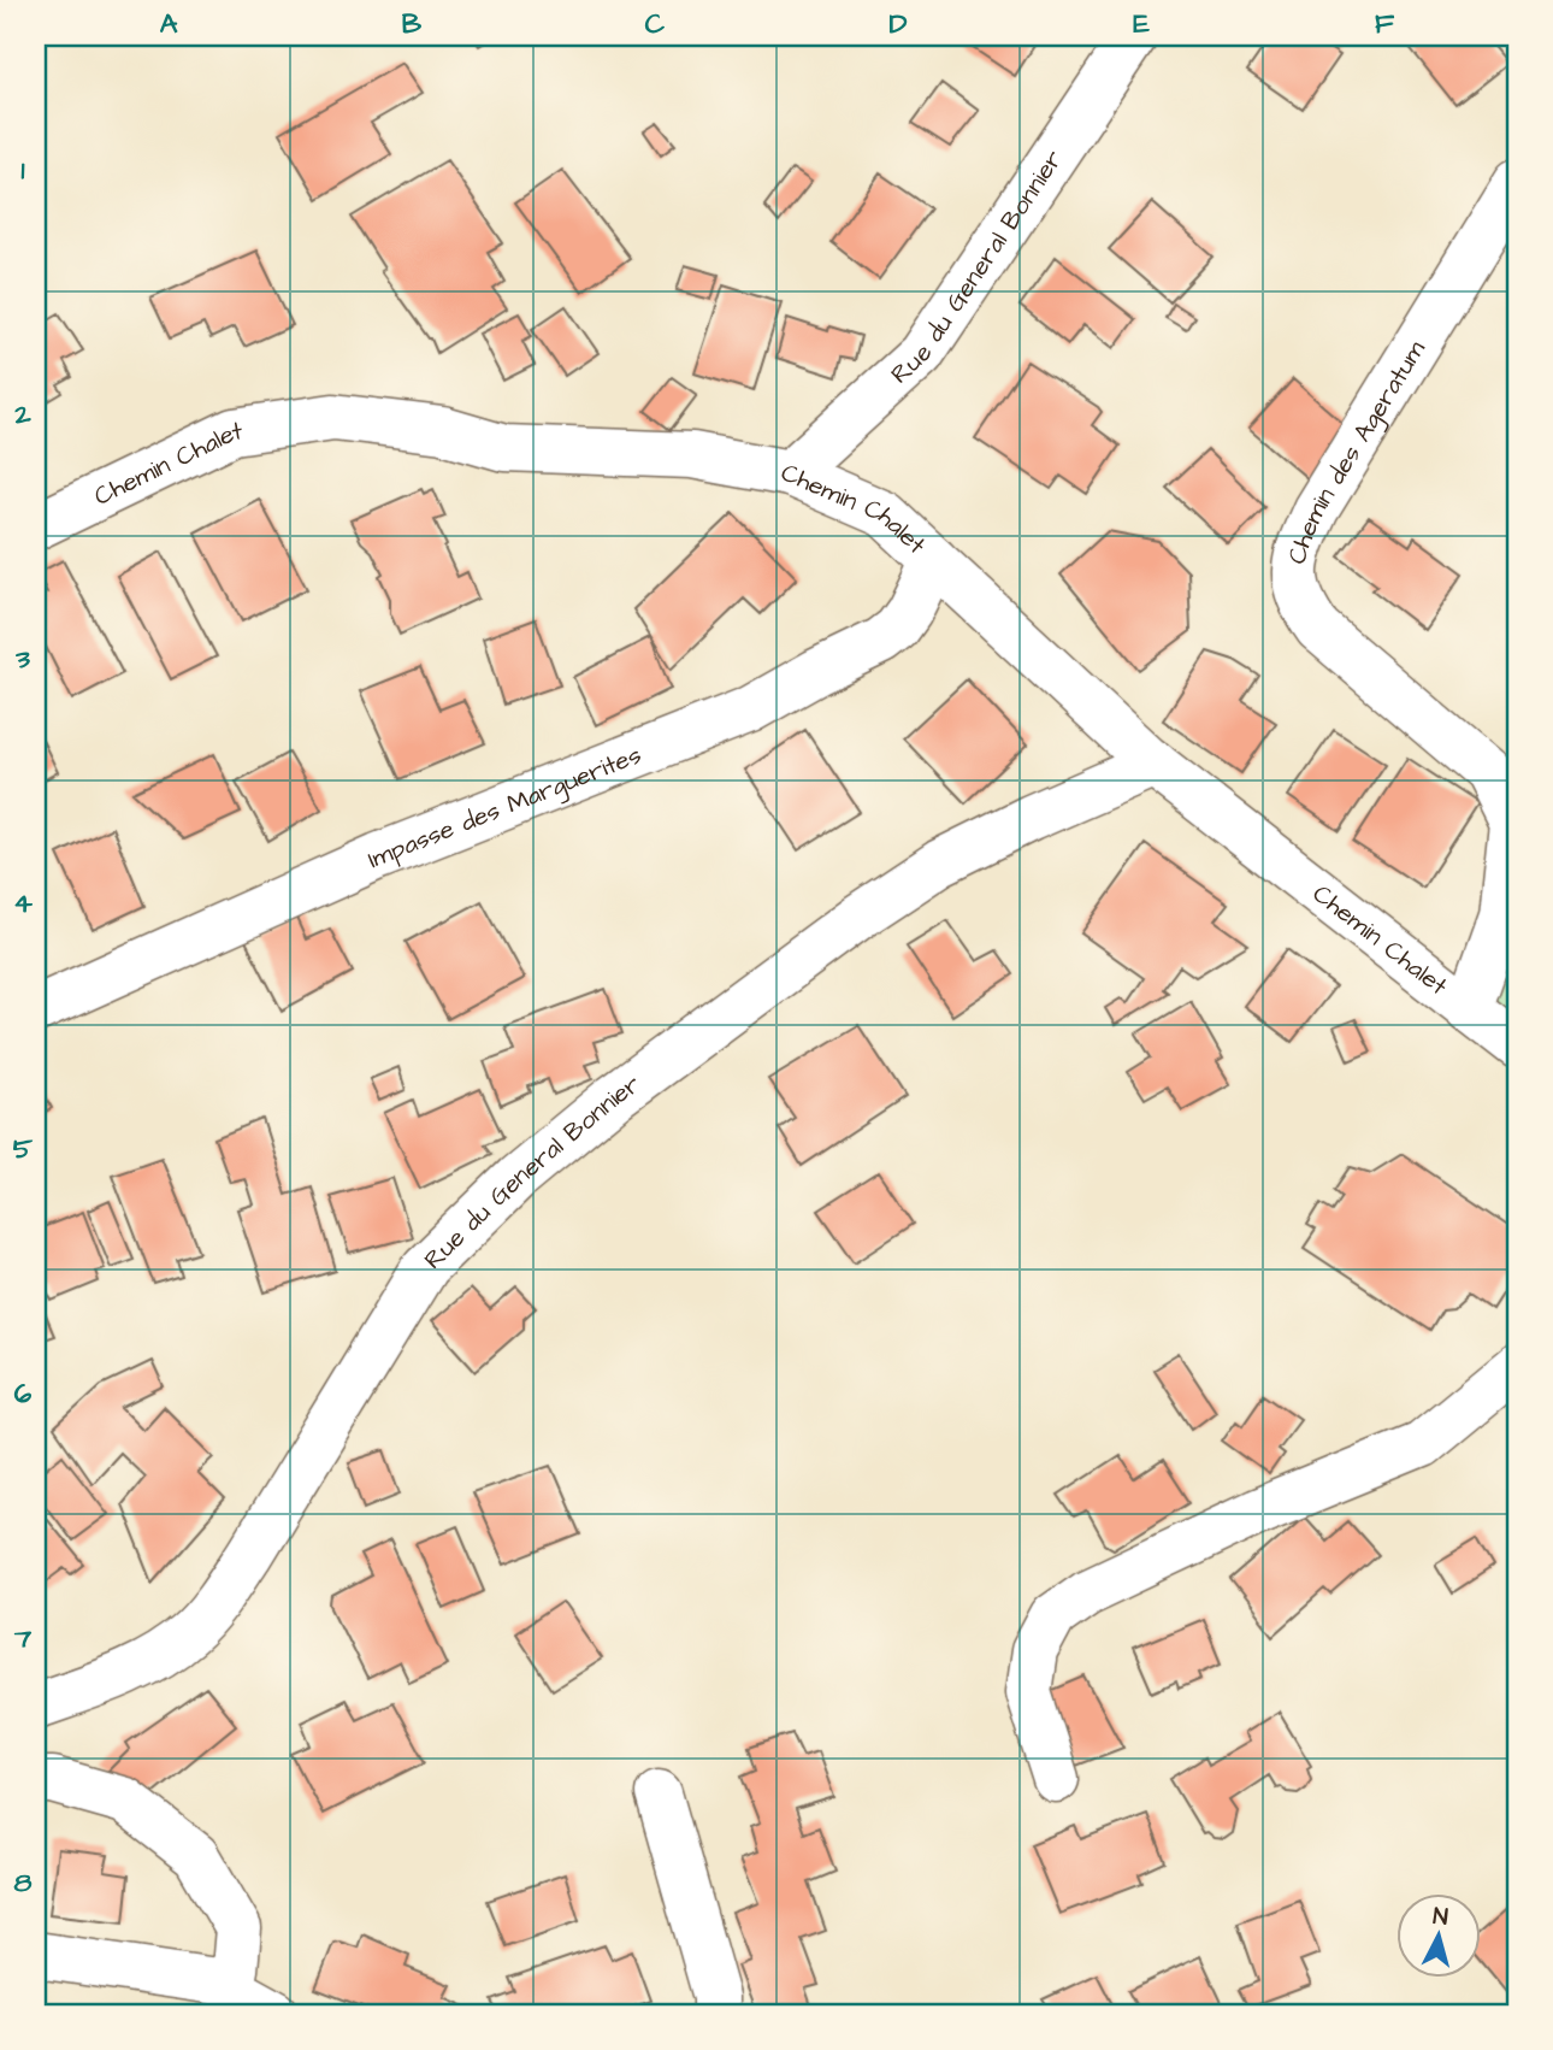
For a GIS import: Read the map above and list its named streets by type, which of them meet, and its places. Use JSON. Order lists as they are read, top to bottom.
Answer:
{
  "streets": {
    "street": [
      "Rue du General Bonnier",
      "Chemin des Ageratum",
      "Chemin Chalet",
      "Impasse des Marguerites"
    ]
  },
  "crossings": [
    ["Rue du General Bonnier", "Chemin Chalet"],
    ["Chemin des Ageratum", "Chemin Chalet"],
    ["Chemin Chalet", "Impasse des Marguerites"]
  ],
  "north": "top",
  "grid": {
    "columns": [
      "A",
      "B",
      "C",
      "D",
      "E",
      "F"
    ],
    "rows": [
      "1",
      "2",
      "3",
      "4",
      "5",
      "6",
      "7",
      "8"
    ]
  }
}
